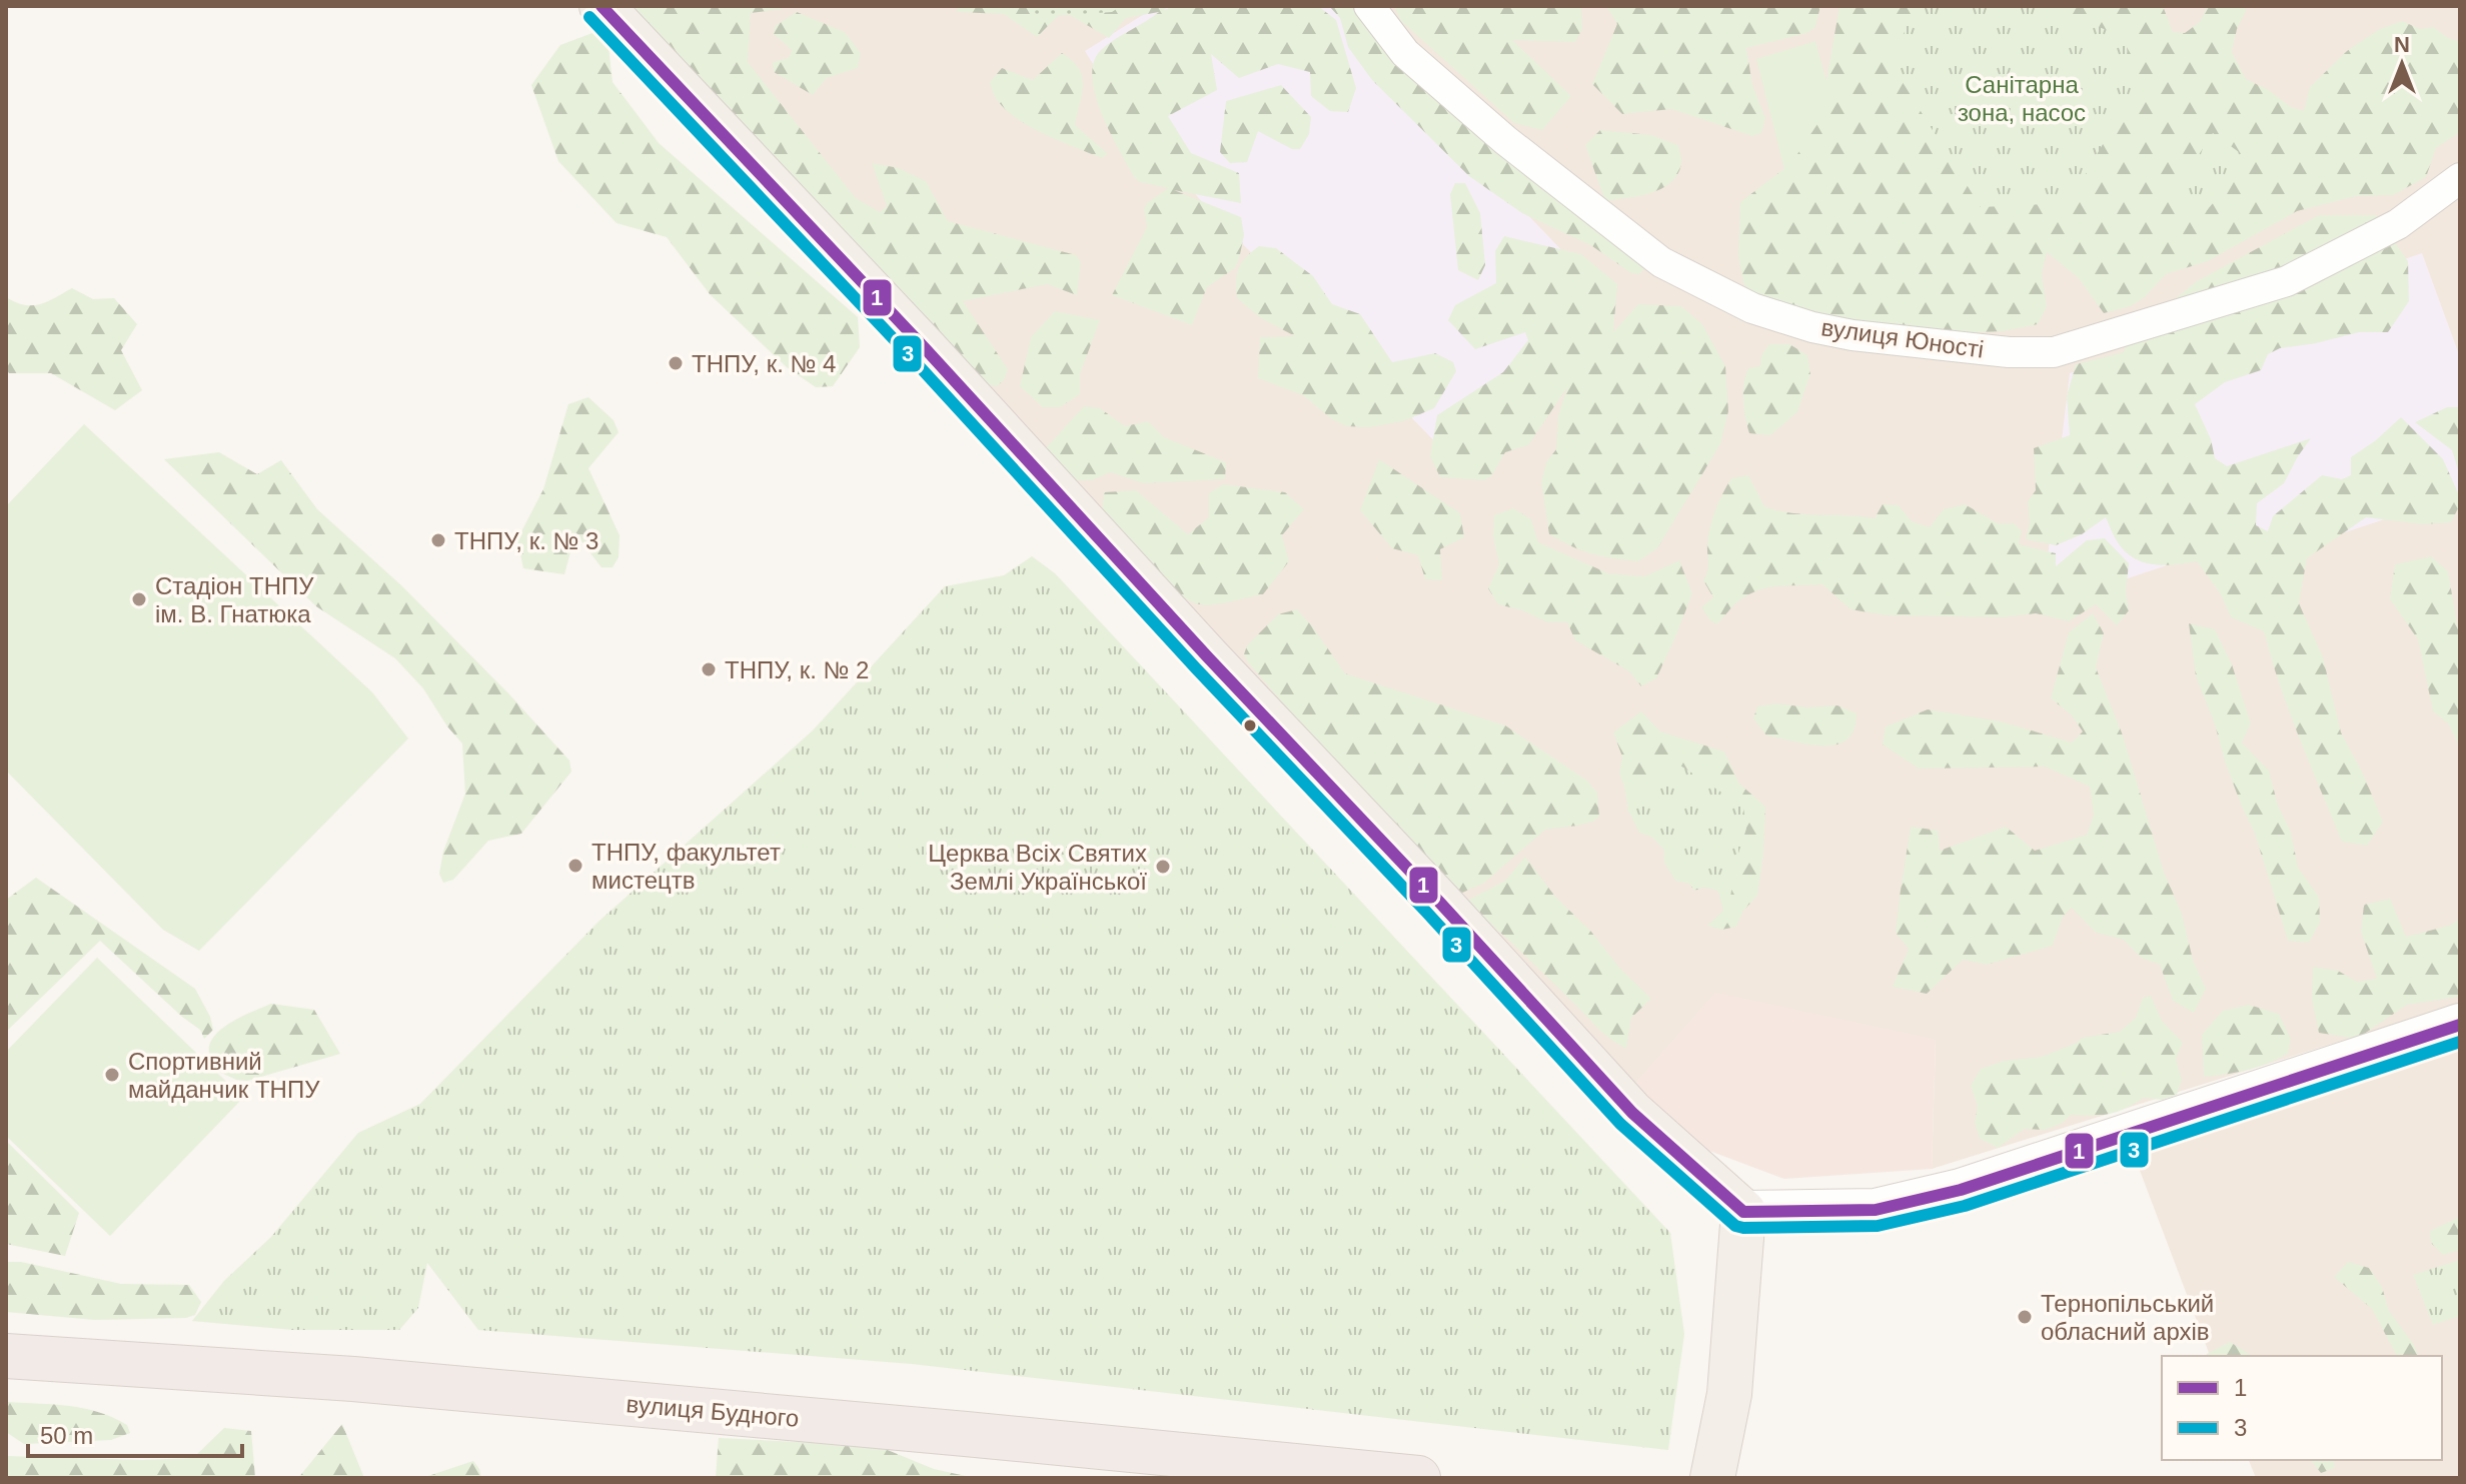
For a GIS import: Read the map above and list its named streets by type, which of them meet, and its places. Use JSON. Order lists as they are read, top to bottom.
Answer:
{
  "streets": {
    "highway": ["вулиця Будного"],
    "street": ["вулиця Юності"]
  },
  "parks": ["Санітарна зона, насос"],
  "places": [
    "ТНПУ, к. № 4",
    "ТНПУ, к. № 3",
    "Стадіон ТНПУ ім. В. Гнатюка",
    "ТНПУ, к. № 2",
    "ТНПУ, факультет мистецтв",
    "Церква Всіх Святих Землі Української",
    "Спортивний майданчик ТНПУ",
    "Тернопільський обласний архів"
  ],
  "lines": ["transit line 1", "transit line 3"],
  "legend": ["1", "3"],
  "scale_bar": "50 m",
  "north": "top"
}
